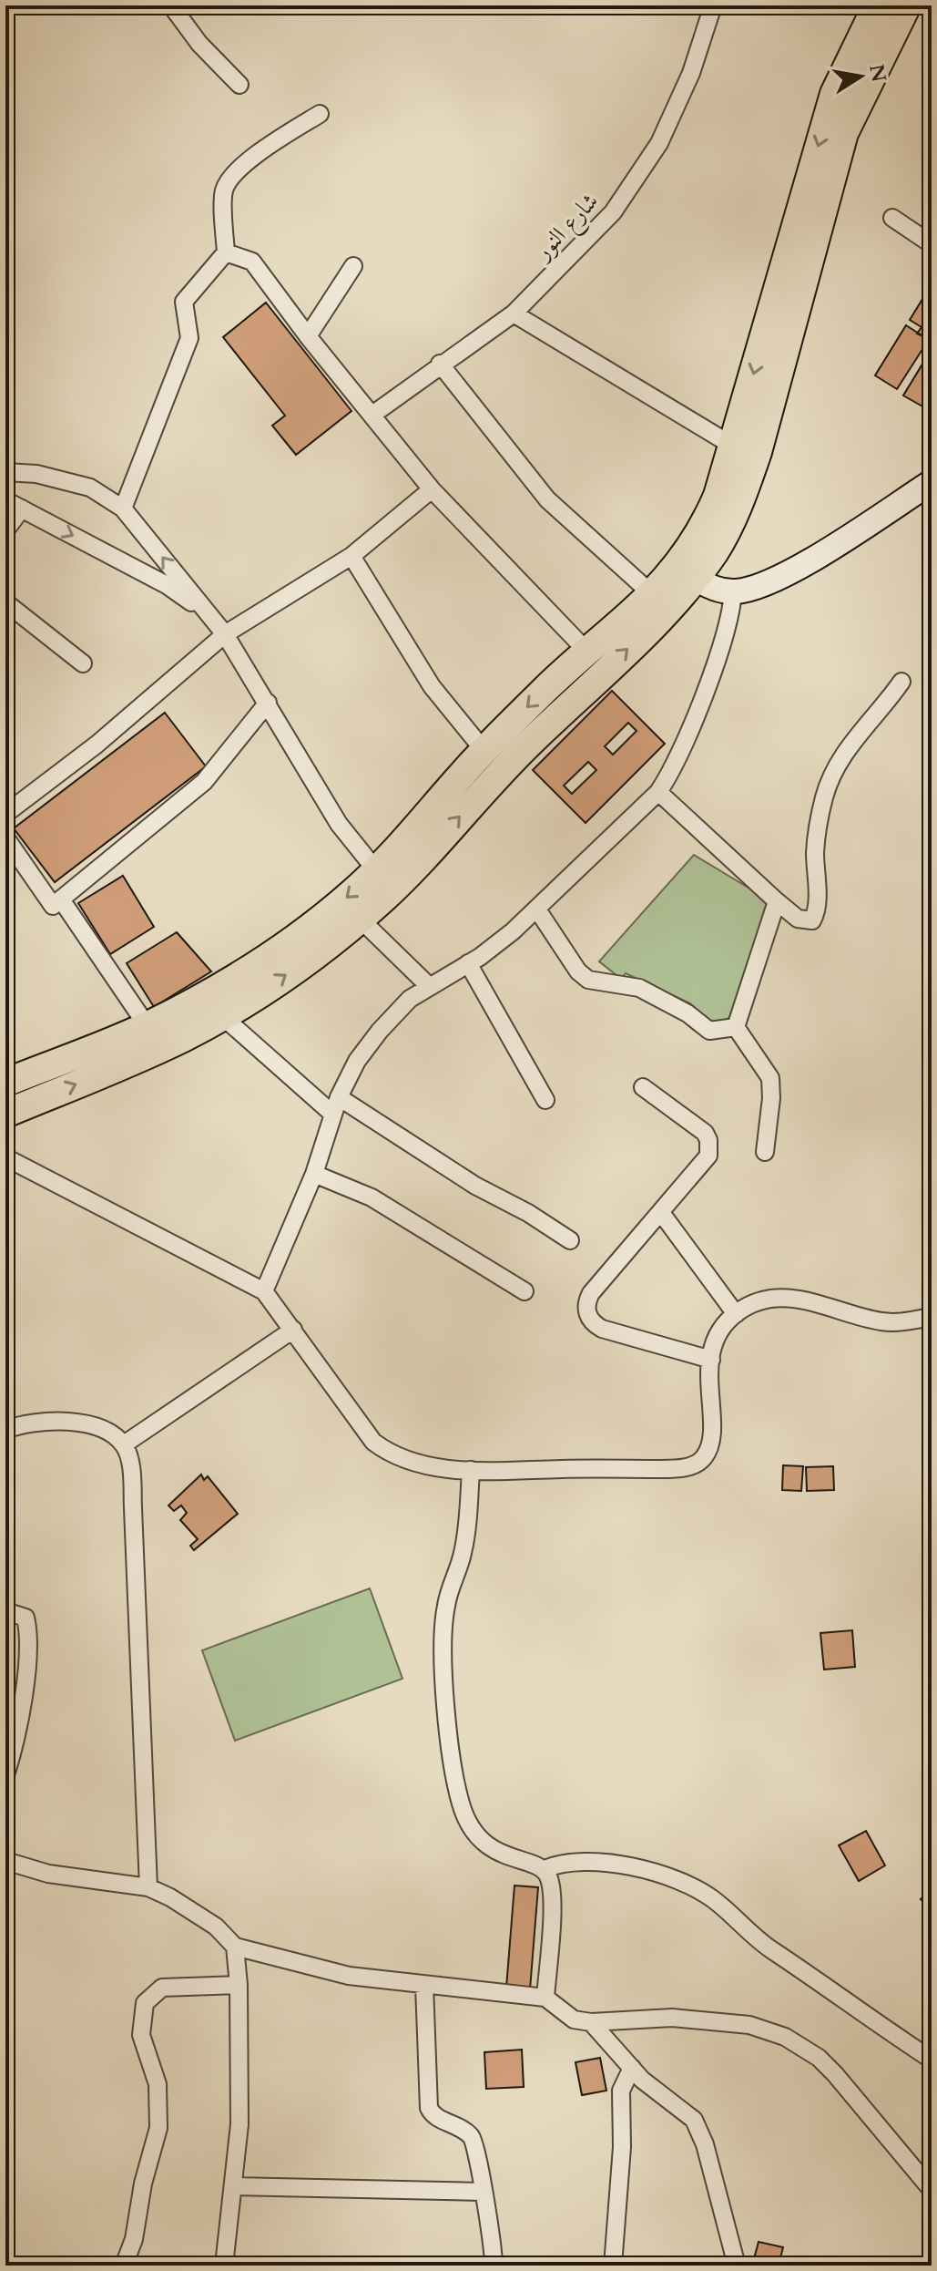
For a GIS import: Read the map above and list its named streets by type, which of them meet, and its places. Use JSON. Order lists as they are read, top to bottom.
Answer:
{
  "streets": {
    "street": ["شارع النور"]
  },
  "north": "right"
}
